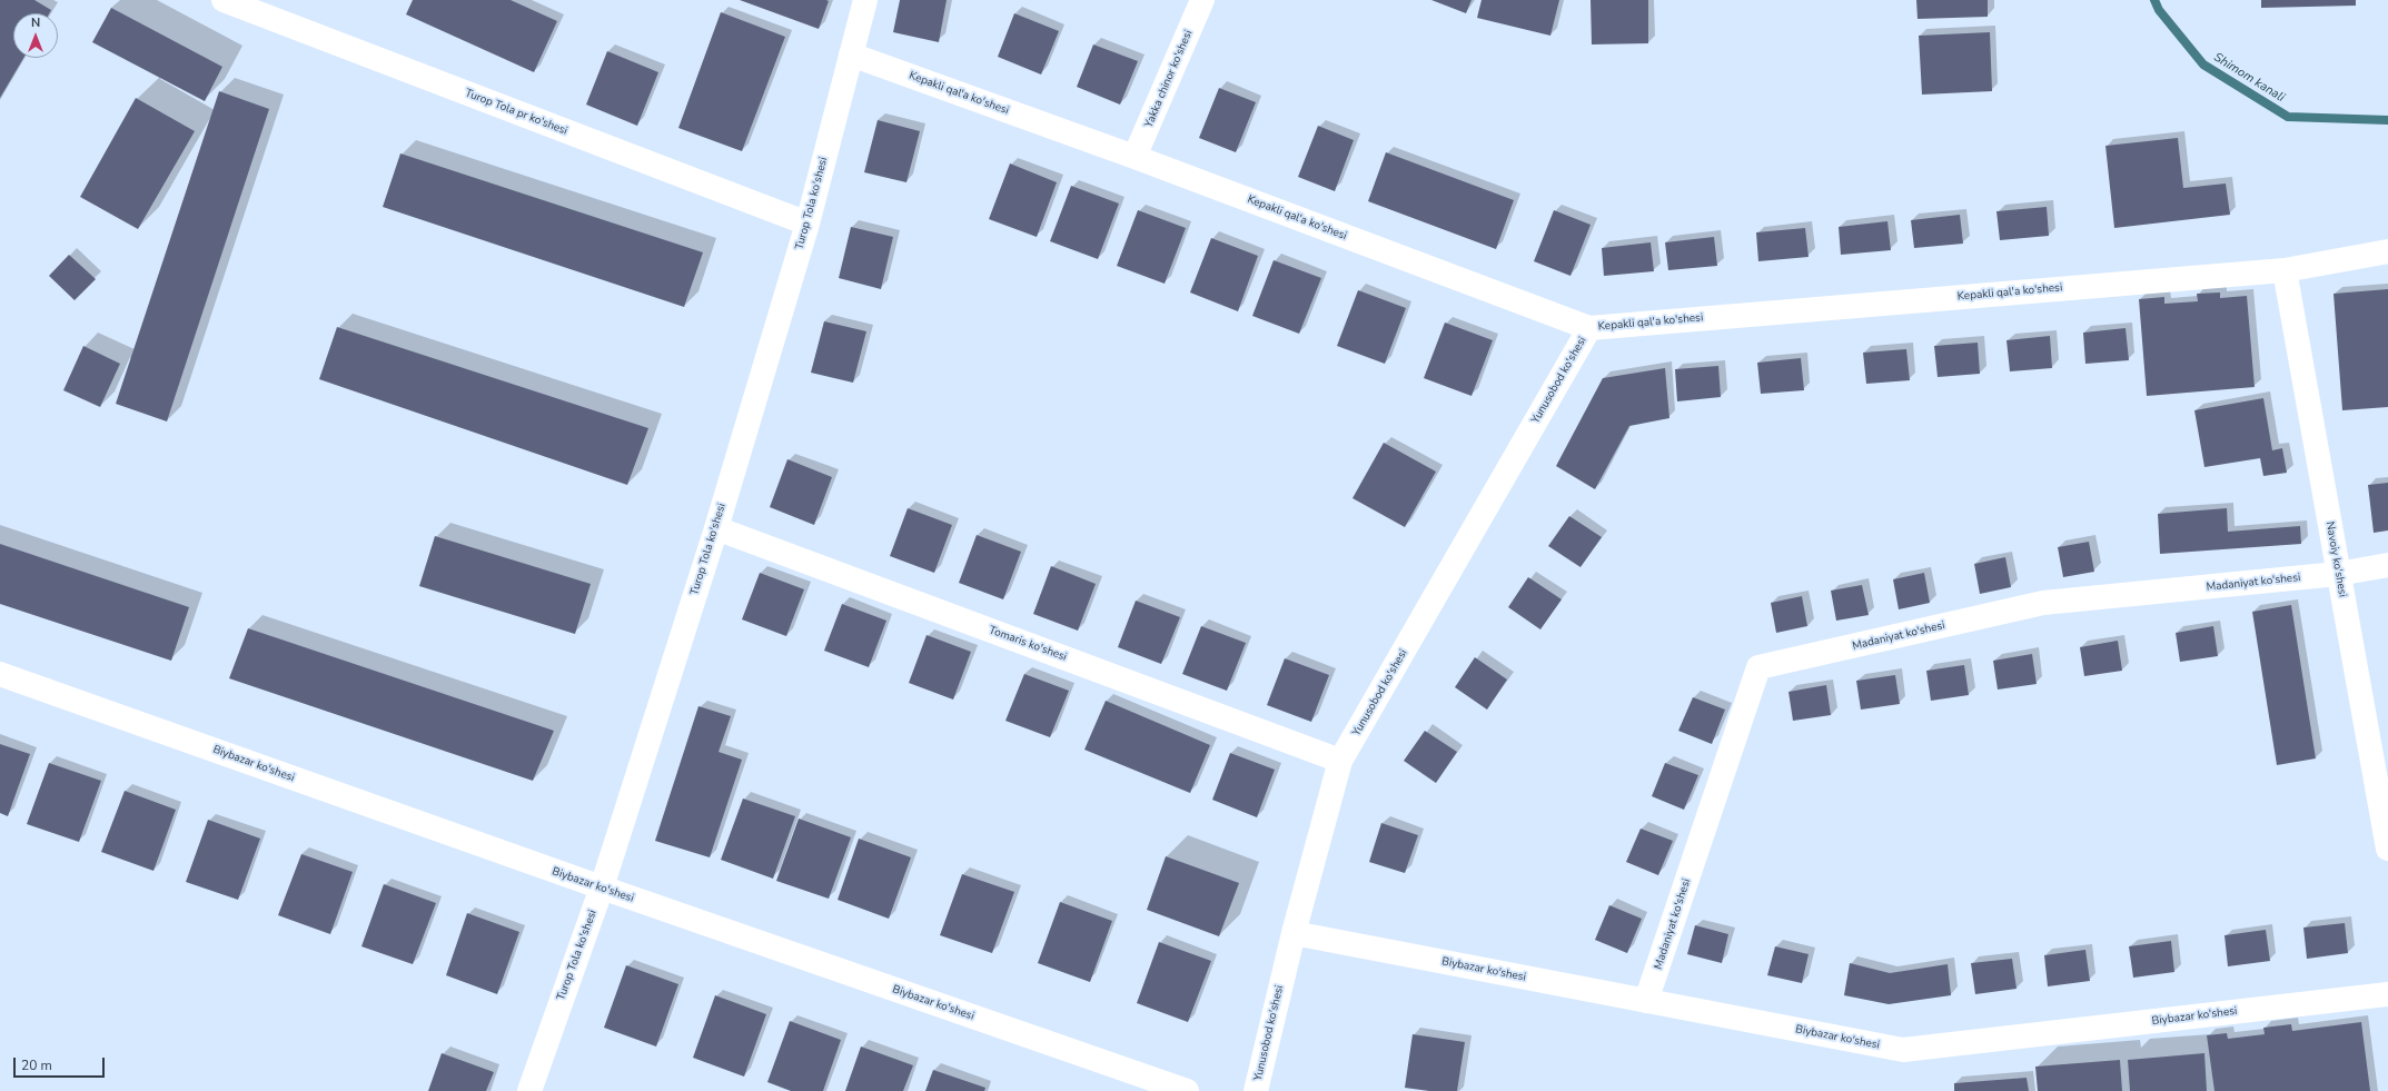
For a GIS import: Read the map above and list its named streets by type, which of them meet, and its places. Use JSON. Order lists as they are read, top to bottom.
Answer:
{
  "streets": {
    "street": [
      "Yakka chinor ko'shesi",
      "Kepakli qal'a ko'shesi",
      "Turop Tola pr ko'shesi",
      "Turop Tola ko'shesi",
      "Yunusobod ko'shesi",
      "Navoiy ko'shesi",
      "Madaniyat ko'shesi",
      "Tomaris ko'shesi",
      "Biybazar ko'shesi"
    ]
  },
  "crossings": [
    ["Yakka chinor ko'shesi", "Kepakli qal'a ko'shesi"],
    ["Kepakli qal'a ko'shesi", "Turop Tola ko'shesi"],
    ["Kepakli qal'a ko'shesi", "Yunusobod ko'shesi"],
    ["Kepakli qal'a ko'shesi", "Navoiy ko'shesi"],
    ["Turop Tola pr ko'shesi", "Turop Tola ko'shesi"],
    ["Turop Tola ko'shesi", "Tomaris ko'shesi"],
    ["Turop Tola ko'shesi", "Biybazar ko'shesi"],
    ["Yunusobod ko'shesi", "Tomaris ko'shesi"],
    ["Yunusobod ko'shesi", "Biybazar ko'shesi"],
    ["Navoiy ko'shesi", "Madaniyat ko'shesi"],
    ["Madaniyat ko'shesi", "Biybazar ko'shesi"]
  ],
  "water": ["Shimom kanali"],
  "scale_bar": "20 m",
  "north": "top"
}
